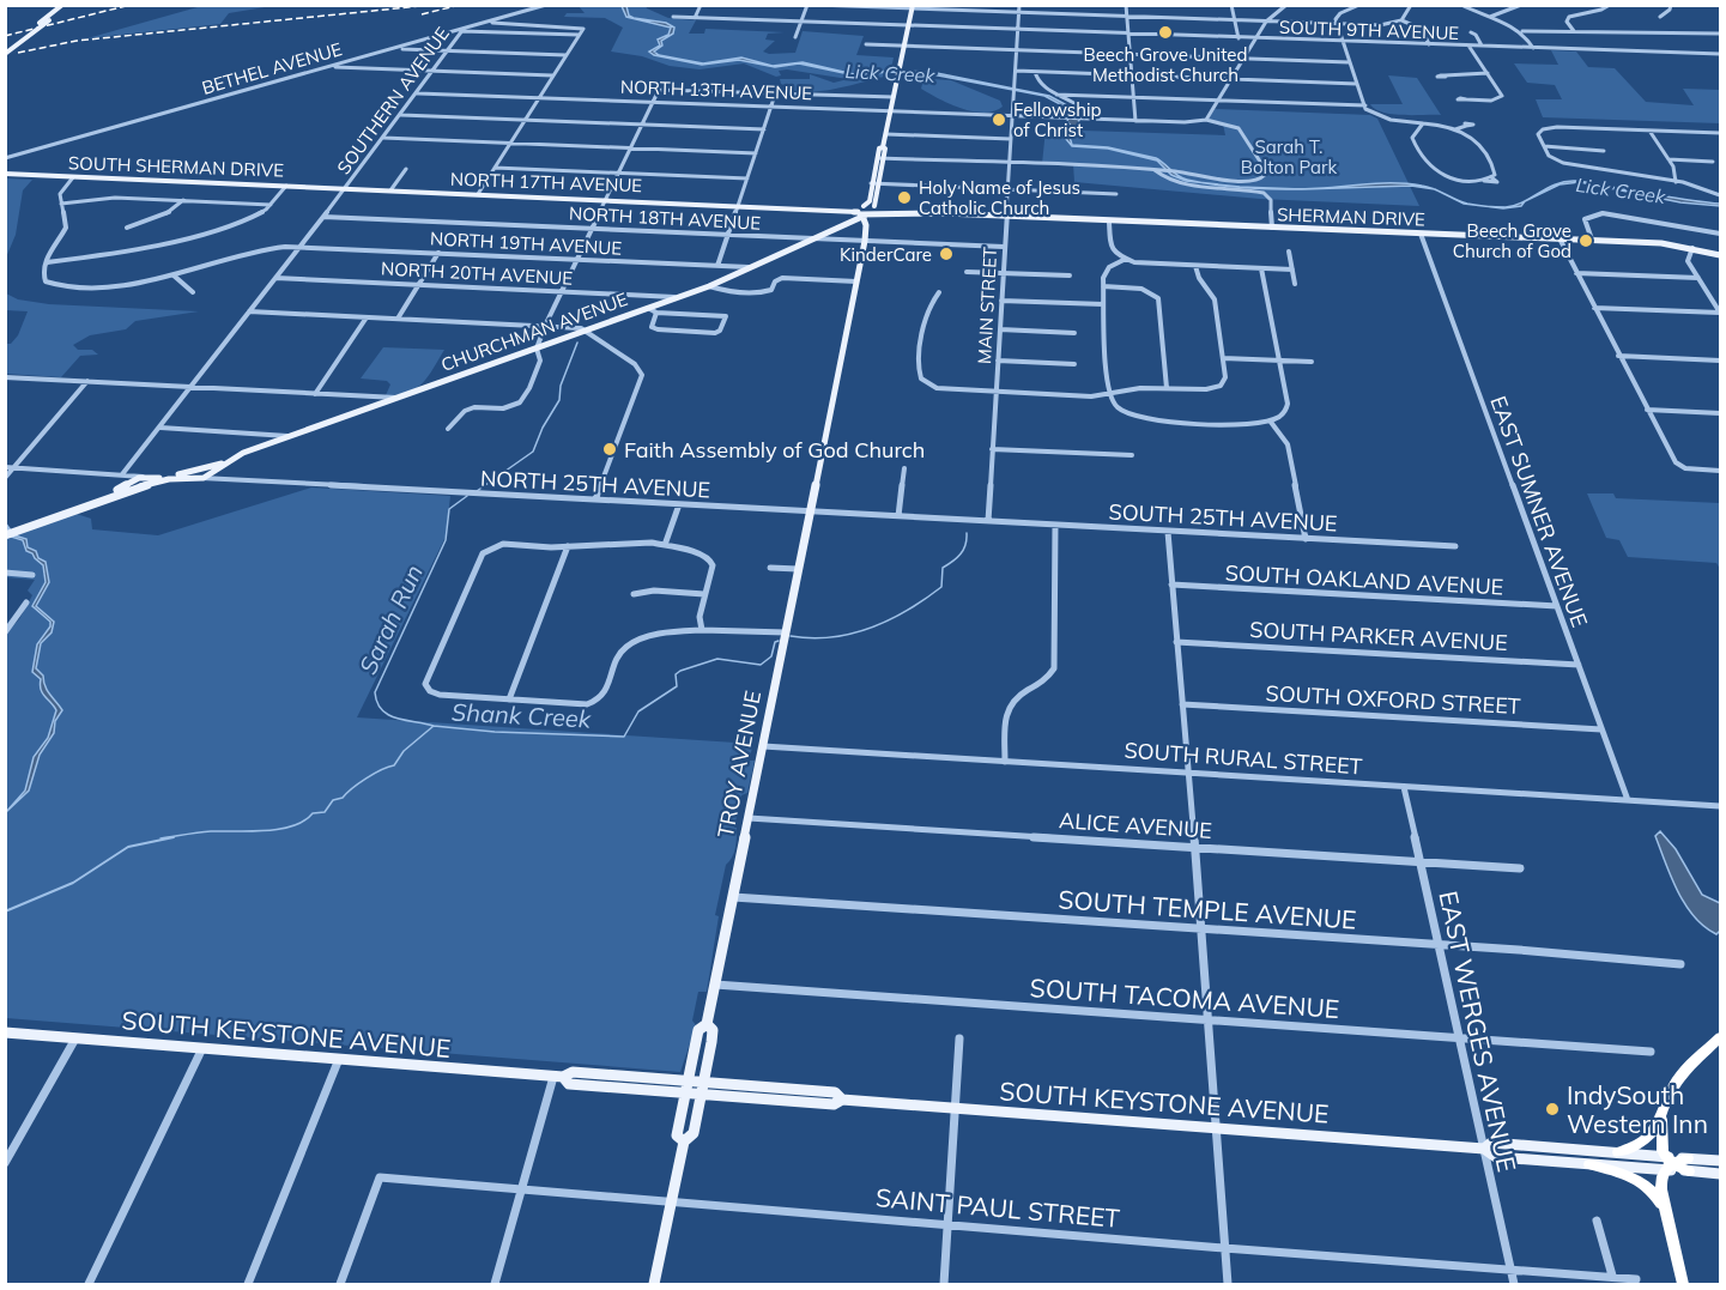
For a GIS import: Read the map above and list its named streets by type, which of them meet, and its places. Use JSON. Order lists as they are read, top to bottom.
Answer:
{
  "streets": {
    "main road": [
      "SOUTH SHERMAN DRIVE",
      "NORTH 17TH AVENUE",
      "SHERMAN DRIVE",
      "CHURCHMAN AVENUE",
      "TROY AVENUE",
      "SOUTH KEYSTONE AVENUE"
    ],
    "street": [
      "SOUTH 9TH AVENUE",
      "BETHEL AVENUE",
      "NORTH 13TH AVENUE",
      "SOUTHERN AVENUE",
      "NORTH 18TH AVENUE",
      "NORTH 19TH AVENUE",
      "NORTH 20TH AVENUE",
      "MAIN STREET",
      "NORTH 25TH AVENUE",
      "EAST SUMNER AVENUE",
      "SOUTH 25TH AVENUE",
      "SOUTH OAKLAND AVENUE",
      "SOUTH PARKER AVENUE",
      "SOUTH OXFORD STREET",
      "SOUTH RURAL STREET",
      "ALICE AVENUE",
      "SOUTH TEMPLE AVENUE",
      "SOUTH TACOMA AVENUE",
      "EAST WERGES AVENUE",
      "SAINT PAUL STREET"
    ]
  },
  "crossings": [
    ["SOUTH 9TH AVENUE", "MAIN STREET"],
    ["BETHEL AVENUE", "SOUTHERN AVENUE"],
    ["NORTH 13TH AVENUE", "SOUTHERN AVENUE"],
    ["NORTH 13TH AVENUE", "MAIN STREET"],
    ["SOUTHERN AVENUE", "SOUTH SHERMAN DRIVE"],
    ["SOUTHERN AVENUE", "NORTH 17TH AVENUE"],
    ["SOUTH SHERMAN DRIVE", "NORTH 17TH AVENUE"],
    ["NORTH 17TH AVENUE", "CHURCHMAN AVENUE"],
    ["SHERMAN DRIVE", "MAIN STREET"],
    ["SHERMAN DRIVE", "EAST SUMNER AVENUE"],
    ["NORTH 18TH AVENUE", "MAIN STREET"],
    ["NORTH 18TH AVENUE", "CHURCHMAN AVENUE"],
    ["NORTH 18TH AVENUE", "TROY AVENUE"],
    ["NORTH 19TH AVENUE", "CHURCHMAN AVENUE"],
    ["NORTH 20TH AVENUE", "CHURCHMAN AVENUE"],
    ["MAIN STREET", "NORTH 25TH AVENUE"],
    ["MAIN STREET", "SOUTH 25TH AVENUE"],
    ["CHURCHMAN AVENUE", "NORTH 25TH AVENUE"],
    ["NORTH 25TH AVENUE", "SOUTH 25TH AVENUE"],
    ["NORTH 25TH AVENUE", "TROY AVENUE"],
    ["EAST SUMNER AVENUE", "SOUTH OAKLAND AVENUE"],
    ["EAST SUMNER AVENUE", "SOUTH PARKER AVENUE"],
    ["EAST SUMNER AVENUE", "SOUTH OXFORD STREET"],
    ["EAST SUMNER AVENUE", "SOUTH RURAL STREET"],
    ["SOUTH RURAL STREET", "TROY AVENUE"],
    ["SOUTH RURAL STREET", "EAST WERGES AVENUE"],
    ["TROY AVENUE", "ALICE AVENUE"],
    ["TROY AVENUE", "SOUTH TEMPLE AVENUE"],
    ["TROY AVENUE", "SOUTH TACOMA AVENUE"],
    ["TROY AVENUE", "SOUTH KEYSTONE AVENUE"],
    ["TROY AVENUE", "SAINT PAUL STREET"],
    ["ALICE AVENUE", "EAST WERGES AVENUE"],
    ["SOUTH TEMPLE AVENUE", "EAST WERGES AVENUE"],
    ["SOUTH TACOMA AVENUE", "EAST WERGES AVENUE"],
    ["EAST WERGES AVENUE", "SOUTH KEYSTONE AVENUE"],
    ["EAST WERGES AVENUE", "SAINT PAUL STREET"]
  ],
  "water": ["Lick Creek", "Sarah Run", "Shank Creek"],
  "parks": ["Sarah T. Bolton Park"],
  "places": [
    "Beech Grove United Methodist Church",
    "Fellowship of Christ",
    "Holy Name of Jesus Catholic Church",
    "Beech Grove Church of God",
    "KinderCare",
    "Faith Assembly of God Church",
    "IndySouth Western Inn"
  ]
}
